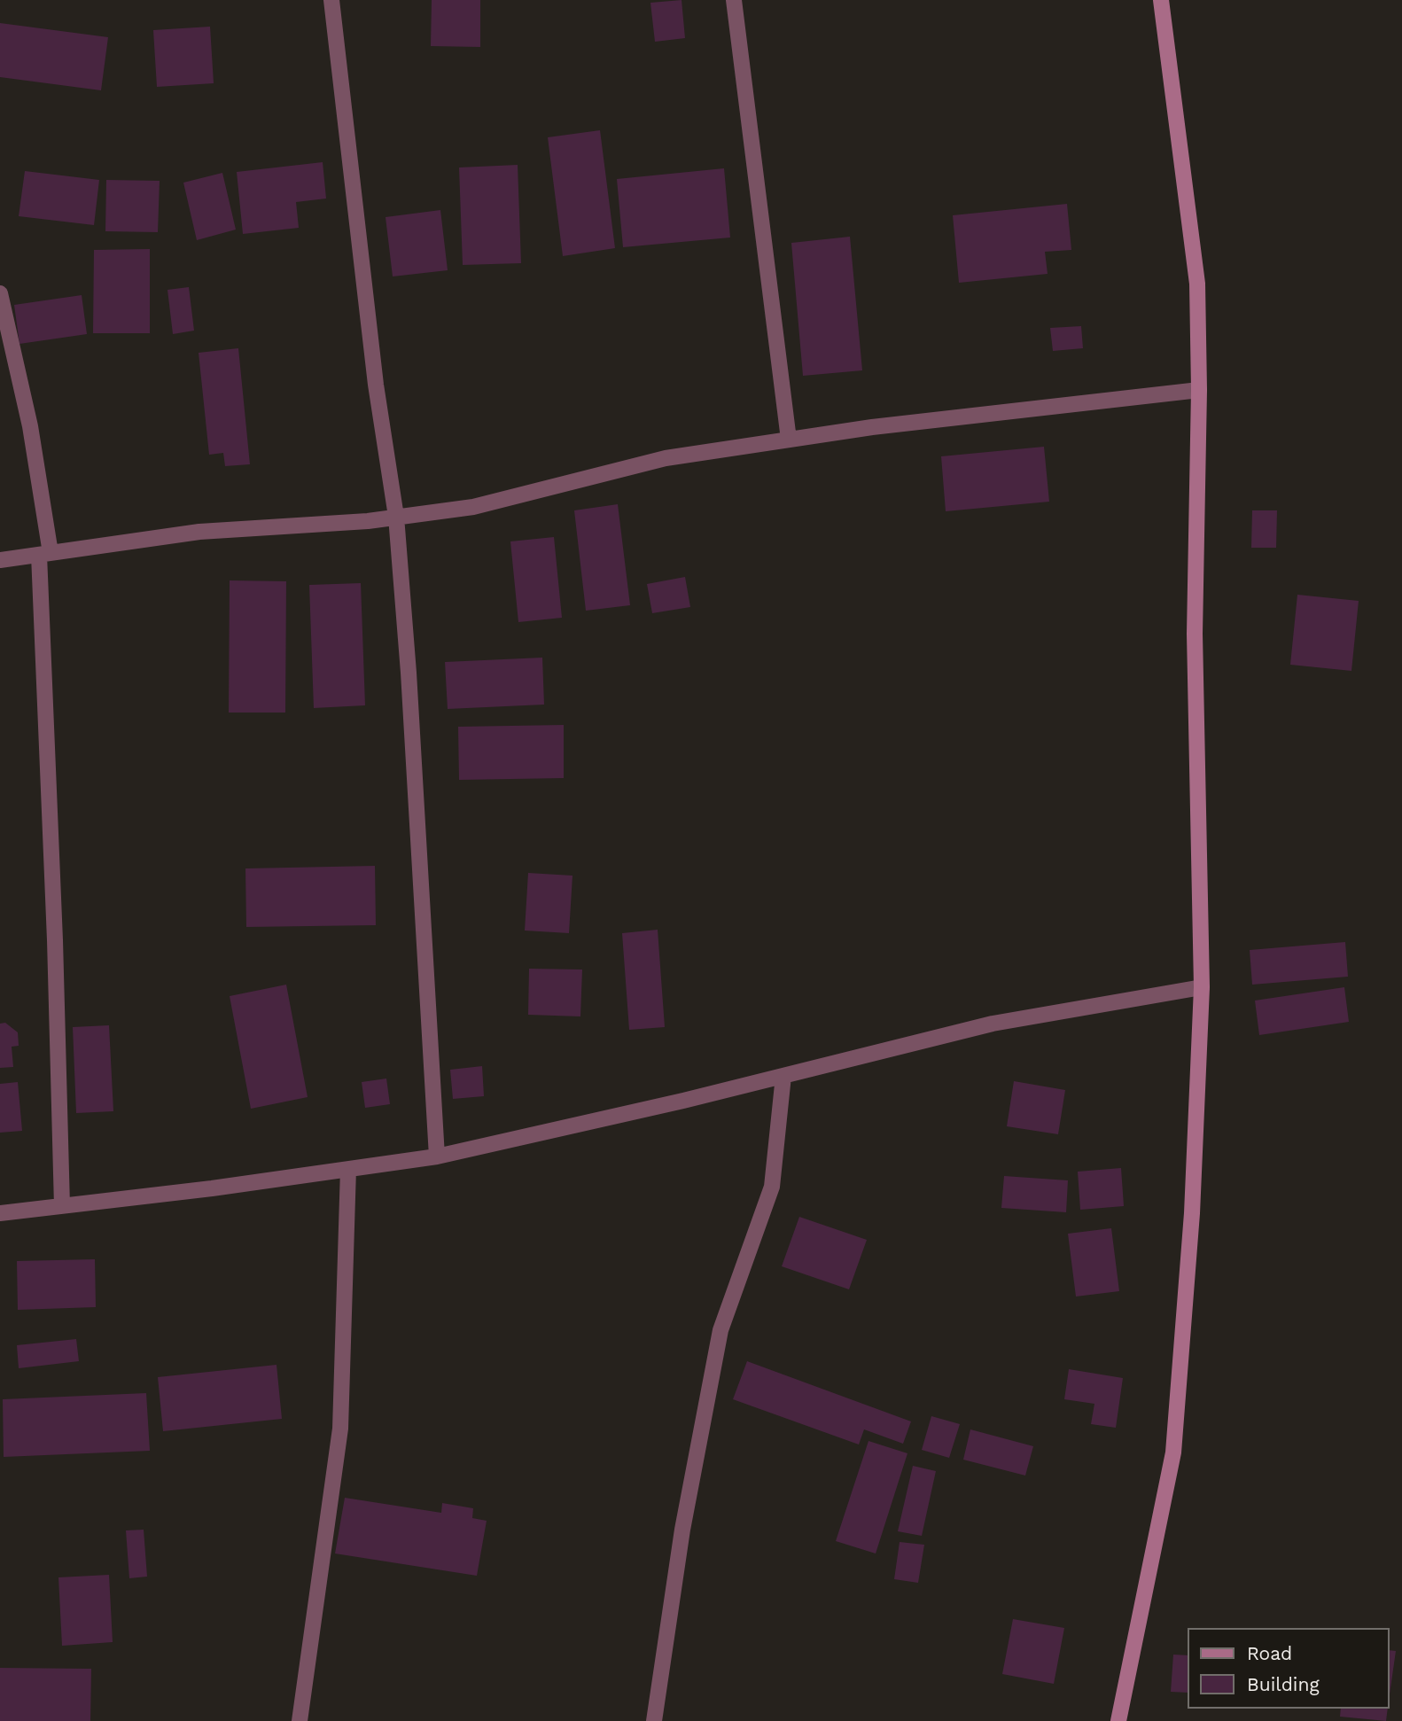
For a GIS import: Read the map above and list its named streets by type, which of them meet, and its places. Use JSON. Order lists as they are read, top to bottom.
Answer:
{
  "legend": ["Road", "Building"]
}
